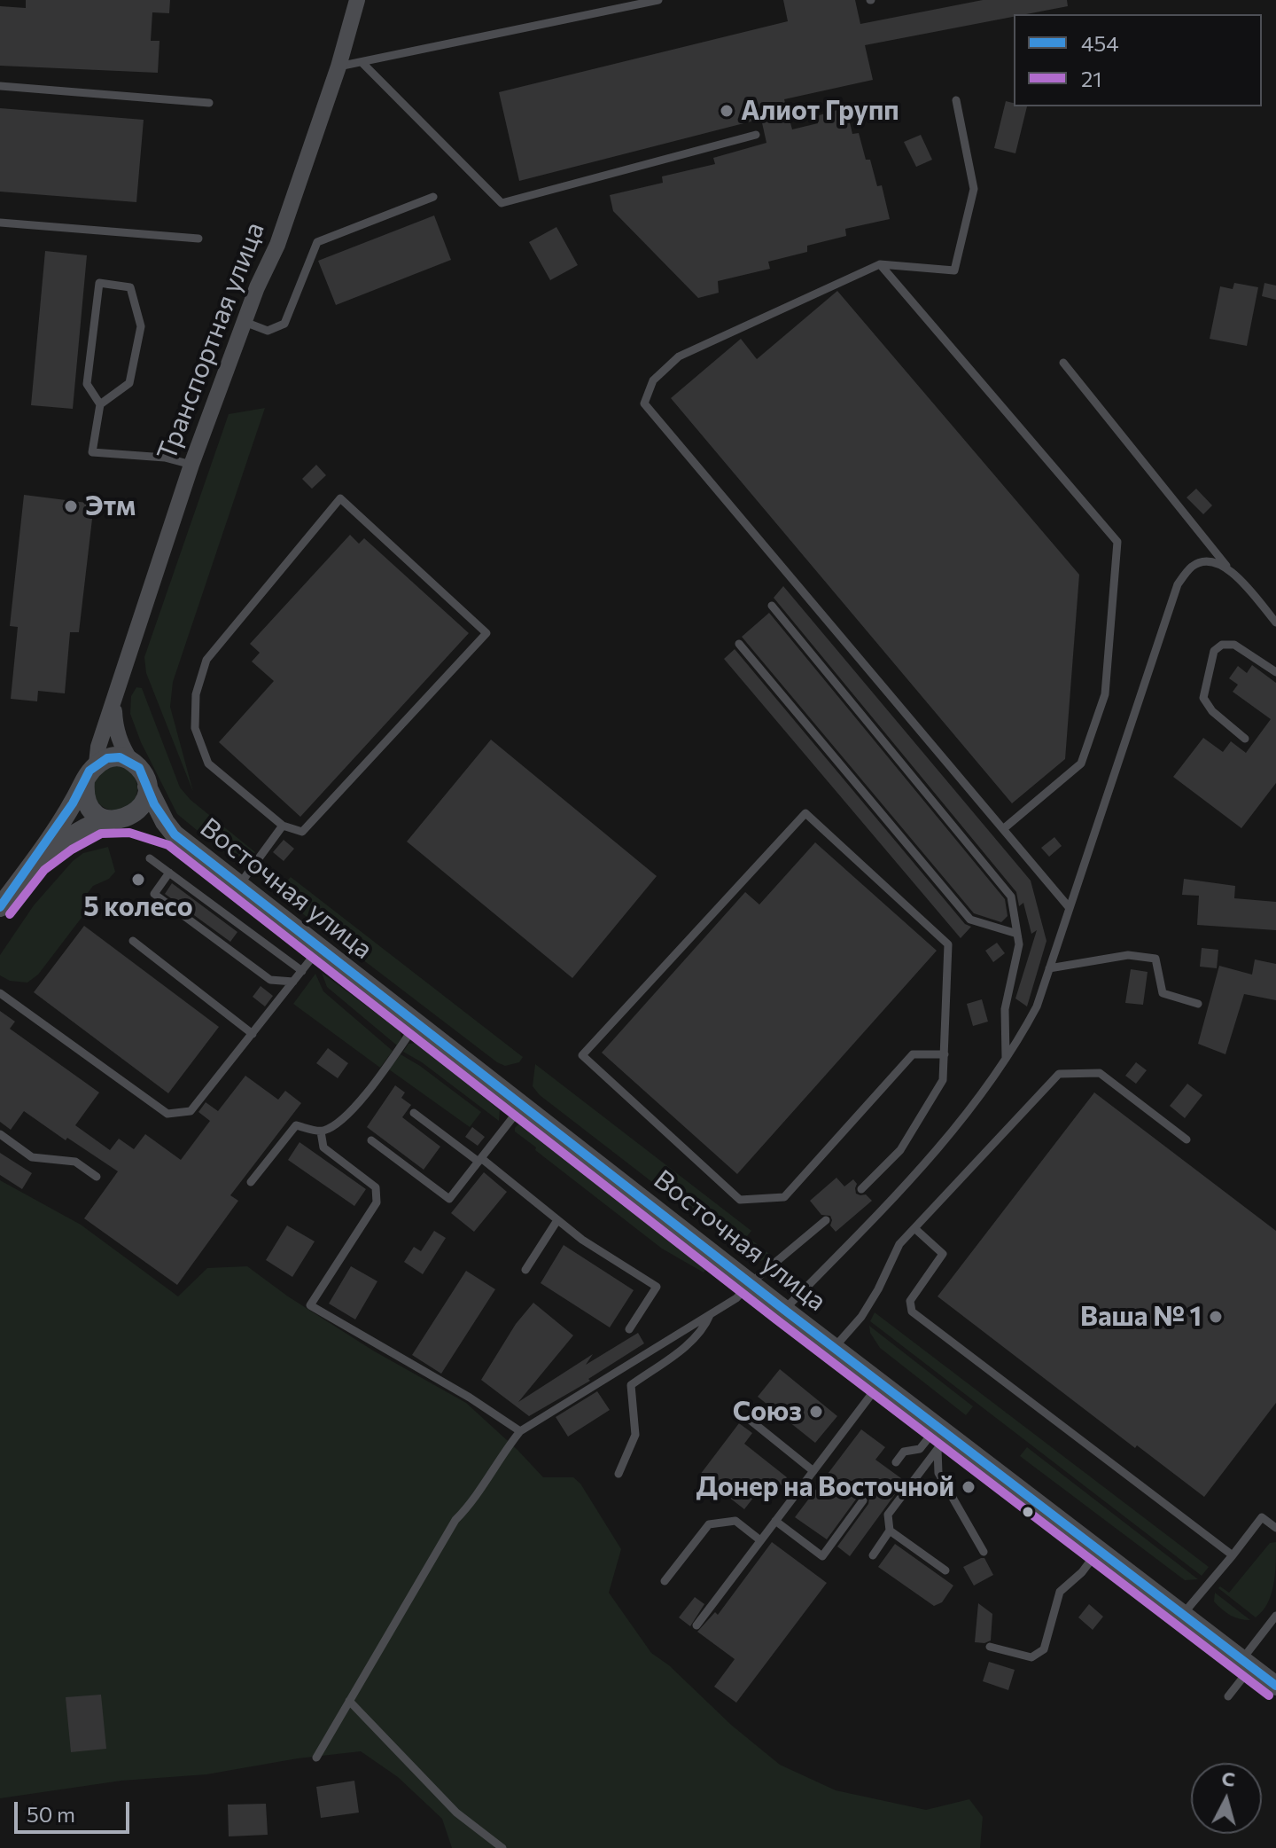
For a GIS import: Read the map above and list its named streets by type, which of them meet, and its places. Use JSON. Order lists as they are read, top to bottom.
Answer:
{
  "streets": {
    "street": ["Транспортная улица", "Восточная улица"]
  },
  "crossings": [
    ["Транспортная улица", "Восточная улица"]
  ],
  "places": [
    "Алиот Групп",
    "Этм",
    "5 колесо",
    "Ваша № 1",
    "Союз",
    "Донер на Восточной"
  ],
  "lines": ["transit line 454", "transit line 21"],
  "legend": ["454", "21"],
  "scale_bar": "50 m",
  "north": "top"
}
